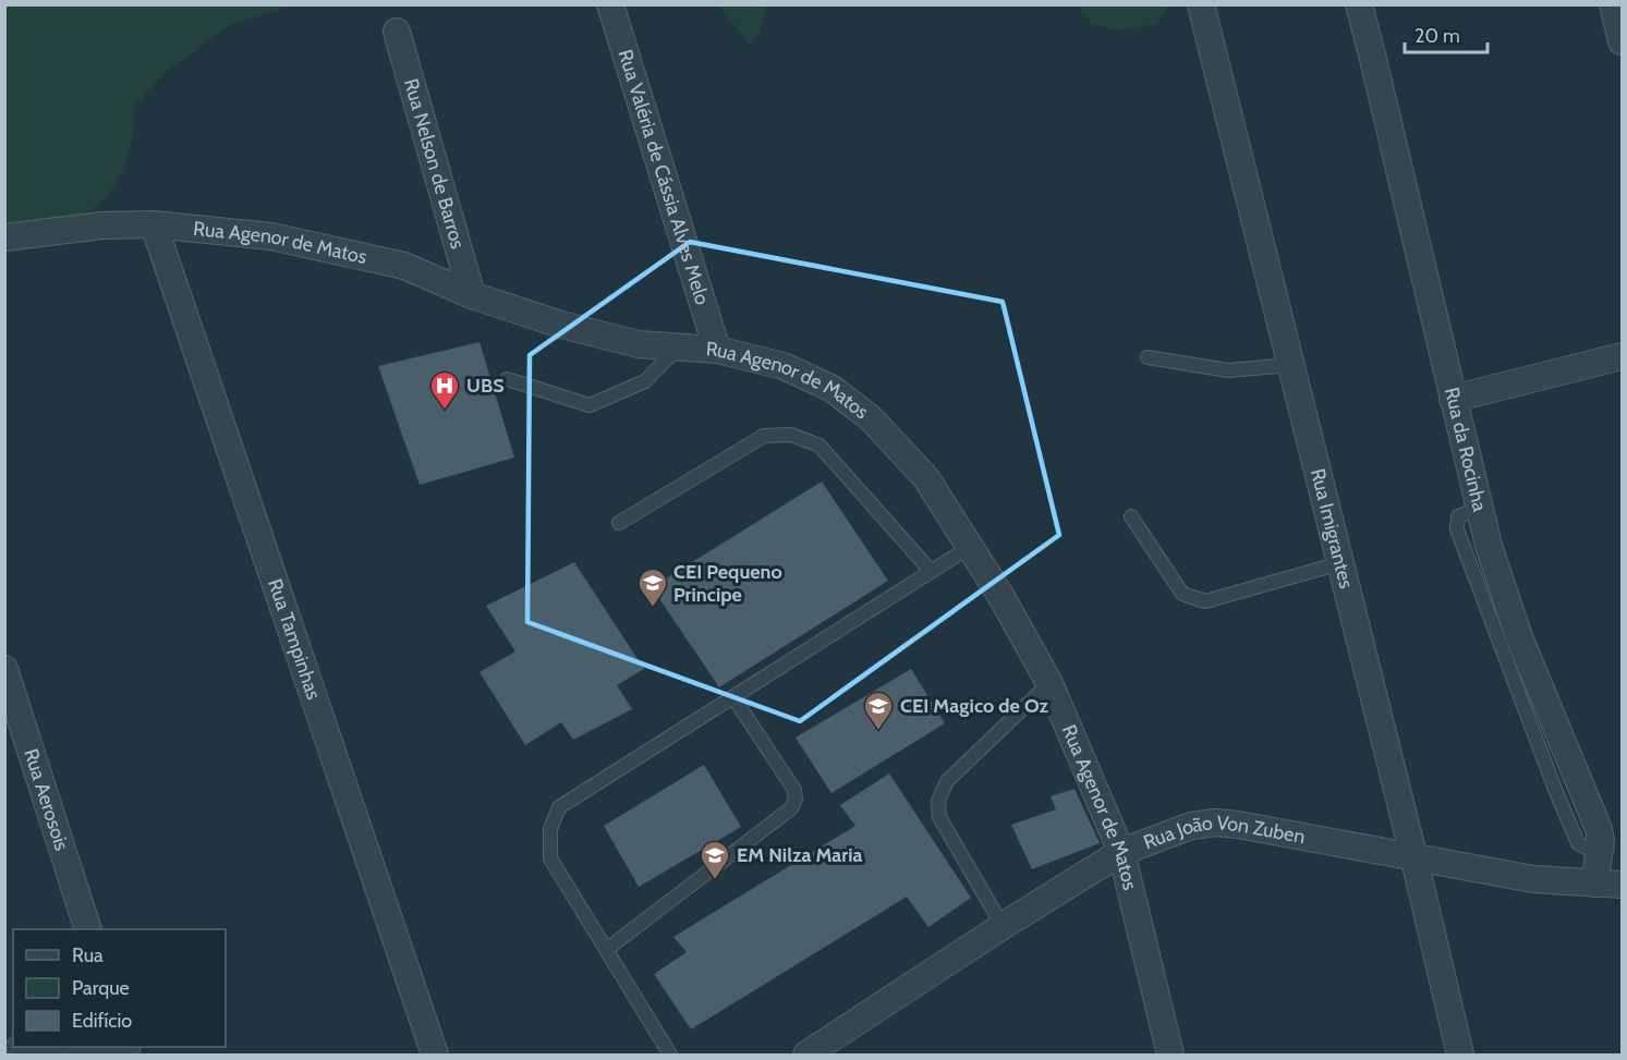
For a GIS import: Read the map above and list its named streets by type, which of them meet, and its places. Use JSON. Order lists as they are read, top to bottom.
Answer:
{
  "streets": {
    "street": [
      "Rua Nelson de Barros",
      "Rua Valéria de Cássia Alves Melo",
      "Rua Agenor de Matos",
      "Rua da Rocinha",
      "Rua Imigrantes",
      "Rua Tampinhas",
      "Rua Aerosois",
      "Rua João Von Zuben"
    ]
  },
  "crossings": [
    ["Rua Nelson de Barros", "Rua Agenor de Matos"],
    ["Rua Valéria de Cássia Alves Melo", "Rua Agenor de Matos"],
    ["Rua Agenor de Matos", "Rua Tampinhas"],
    ["Rua Agenor de Matos", "Rua João Von Zuben"],
    ["Rua da Rocinha", "Rua João Von Zuben"],
    ["Rua Imigrantes", "Rua João Von Zuben"]
  ],
  "places": {
    "hospital": ["UBS"],
    "school or university": ["CEI Pequeno Principe", "CEI Magico de Oz", "EM Nilza Maria"]
  },
  "legend": ["Rua", "Parque", "Edifício"],
  "scale_bar": "20 m"
}
